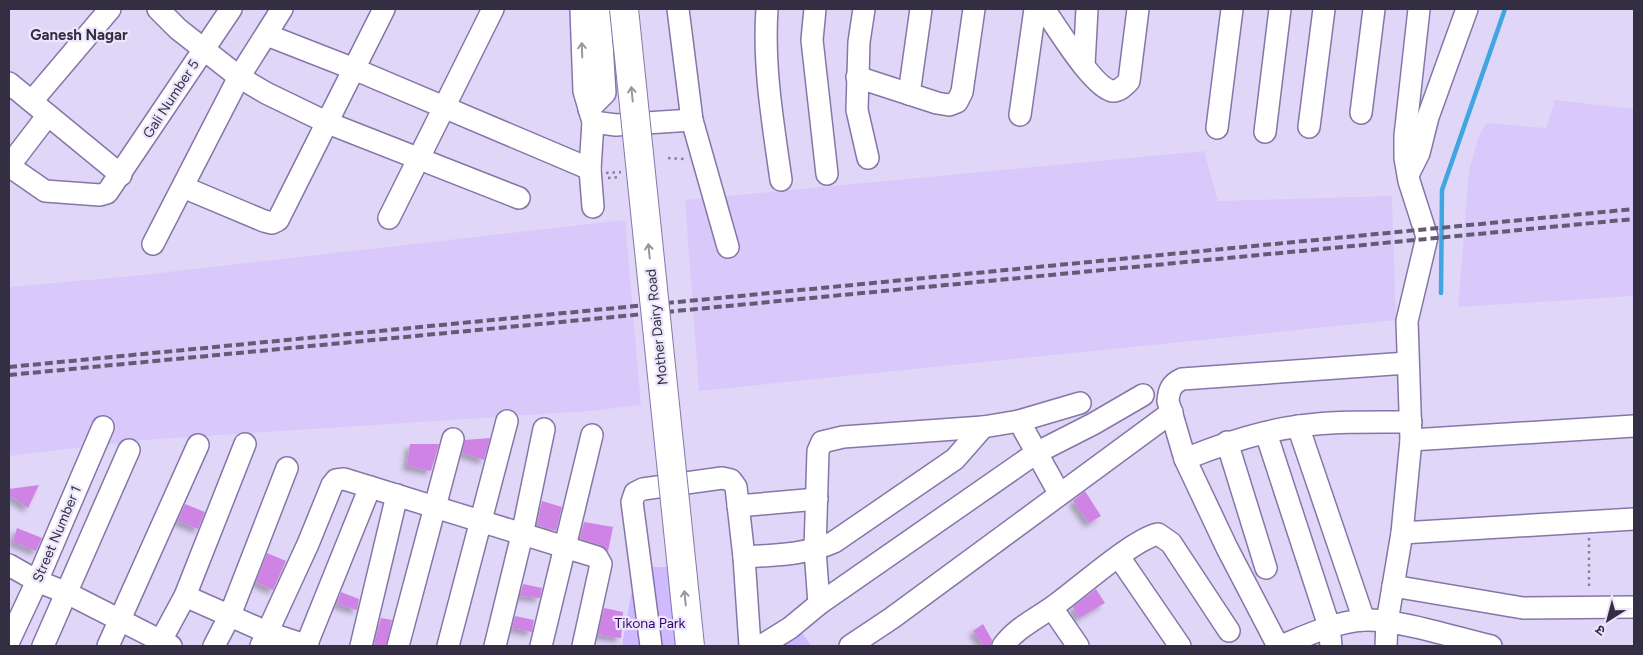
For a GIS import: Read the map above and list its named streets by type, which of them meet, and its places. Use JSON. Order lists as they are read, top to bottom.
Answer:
{
  "streets": {
    "main road": ["Mother Dairy Road"],
    "street": ["Gali Number 5", "Street Number 1"]
  },
  "districts": ["Ganesh Nagar"],
  "parks": ["Tikona Park"],
  "north": "bottom left"
}
